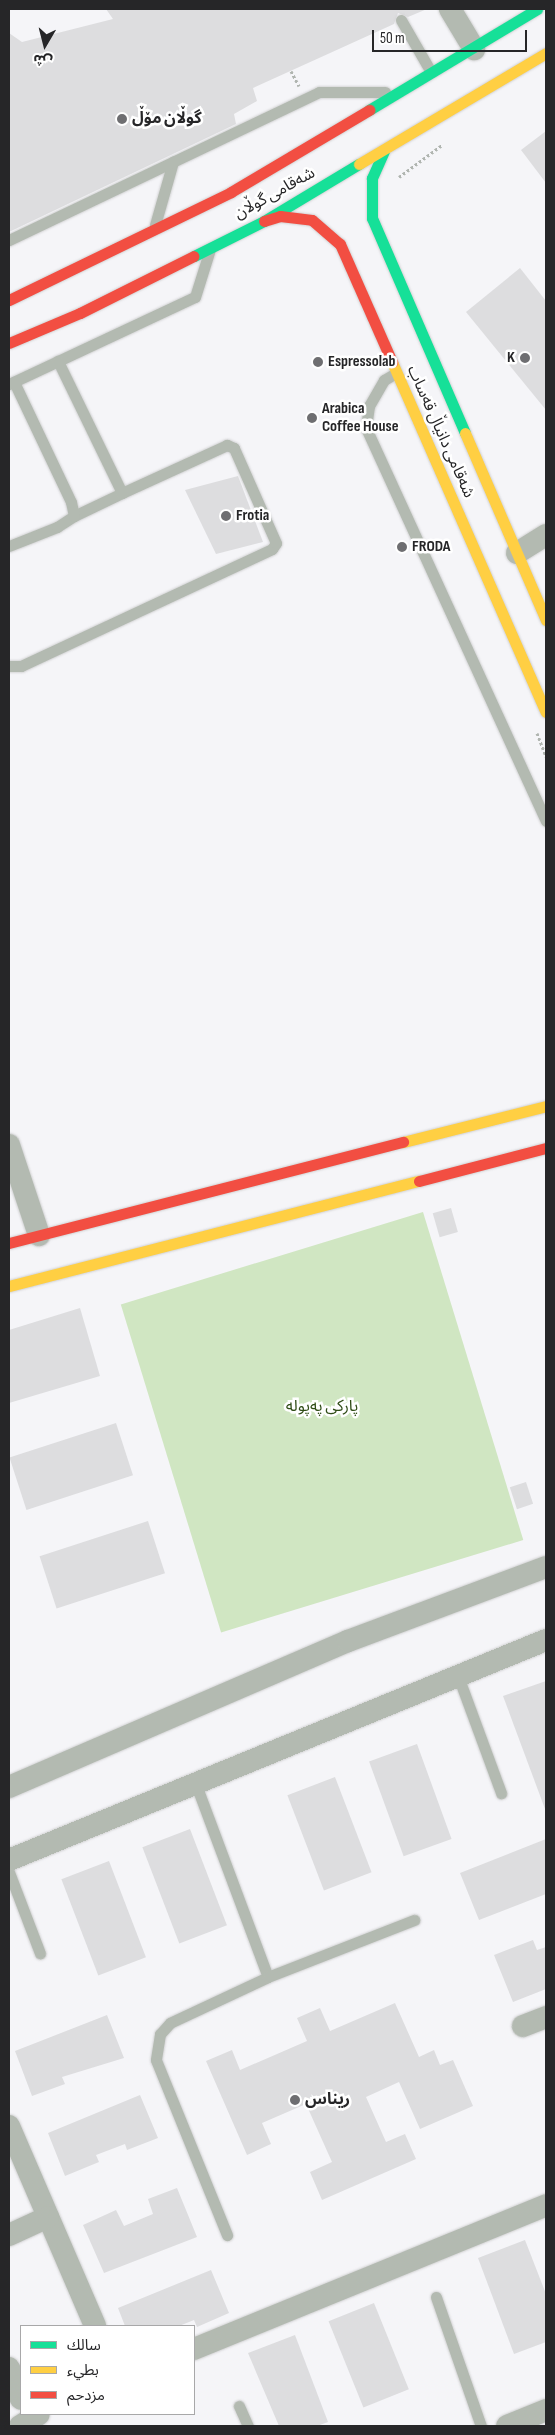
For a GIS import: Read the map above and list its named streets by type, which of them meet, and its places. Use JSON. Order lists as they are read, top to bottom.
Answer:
{
  "streets": {
    "street": ["شەقامی گوڵان", "شەقامی دانیاڵ قەساب"]
  },
  "crossings": [
    ["شەقامی گوڵان", "شەقامی دانیاڵ قەساب"]
  ],
  "parks": ["پارکی پەپولە"],
  "places": [
    "گوڵان مۆڵ",
    "K",
    "Espressolab",
    "Arabica Coffee House",
    "Frotia",
    "FRODA",
    "ريناس"
  ],
  "legend": ["سالك", "بطيء", "مزدحم"],
  "scale_bar": "50 m",
  "north": "bottom"
}
